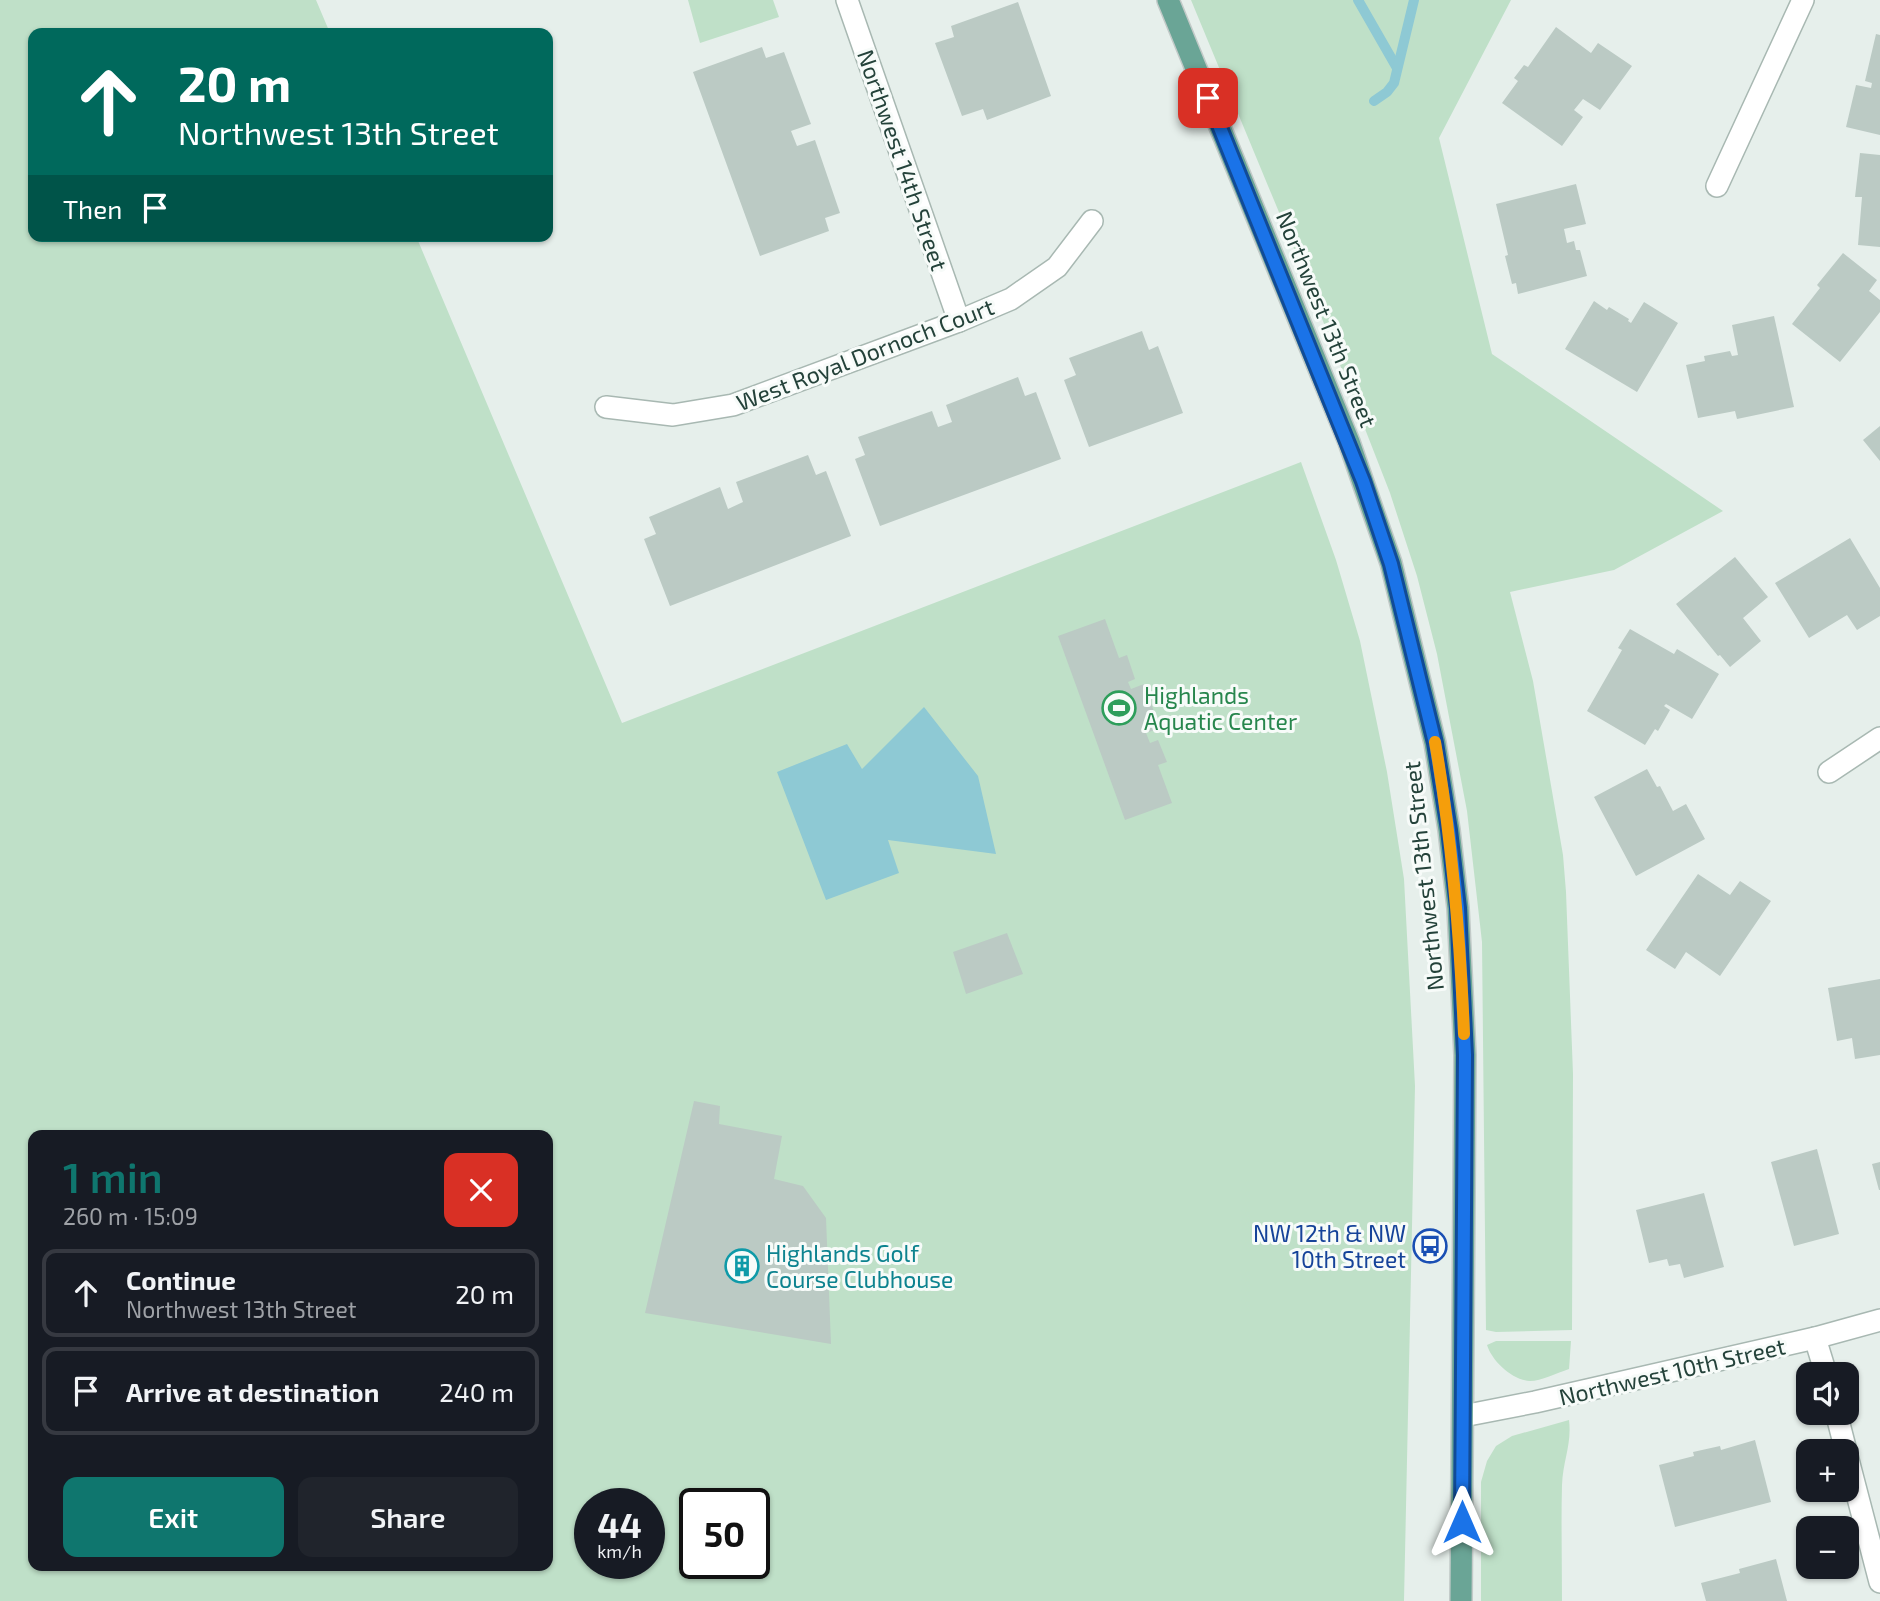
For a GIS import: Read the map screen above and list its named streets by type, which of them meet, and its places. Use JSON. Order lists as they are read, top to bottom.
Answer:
{
  "streets": {
    "main road": ["Northwest 13th Street"],
    "street": ["Northwest 14th Street", "West Royal Dornoch Court", "Northwest 10th Street"]
  },
  "crossings": [
    ["Northwest 14th Street", "West Royal Dornoch Court"],
    ["Northwest 13th Street", "Northwest 10th Street"]
  ],
  "places": {
    "sports": ["Highlands Aquatic Center"],
    "bus stop": ["NW 12th & NW 10th Street"],
    "building": ["Highlands Golf Course Clubhouse"]
  },
  "page": {
    "turn": ["20 m", "Northwest 13th Street"],
    "then": "Then",
    "heading": ["1 min", "260 m · 15:09"],
    "list": [
      {
        "name": "Continue",
        "note": "Northwest 13th Street",
        "value": "20 m"
      },
      {
        "name": "Arrive at destination",
        "value": "240 m"
      }
    ],
    "map_buttons": ["+", "−"],
    "buttons": ["Exit", "Share"],
    "speed": "44 km/h",
    "limit": "50"
  }
}
